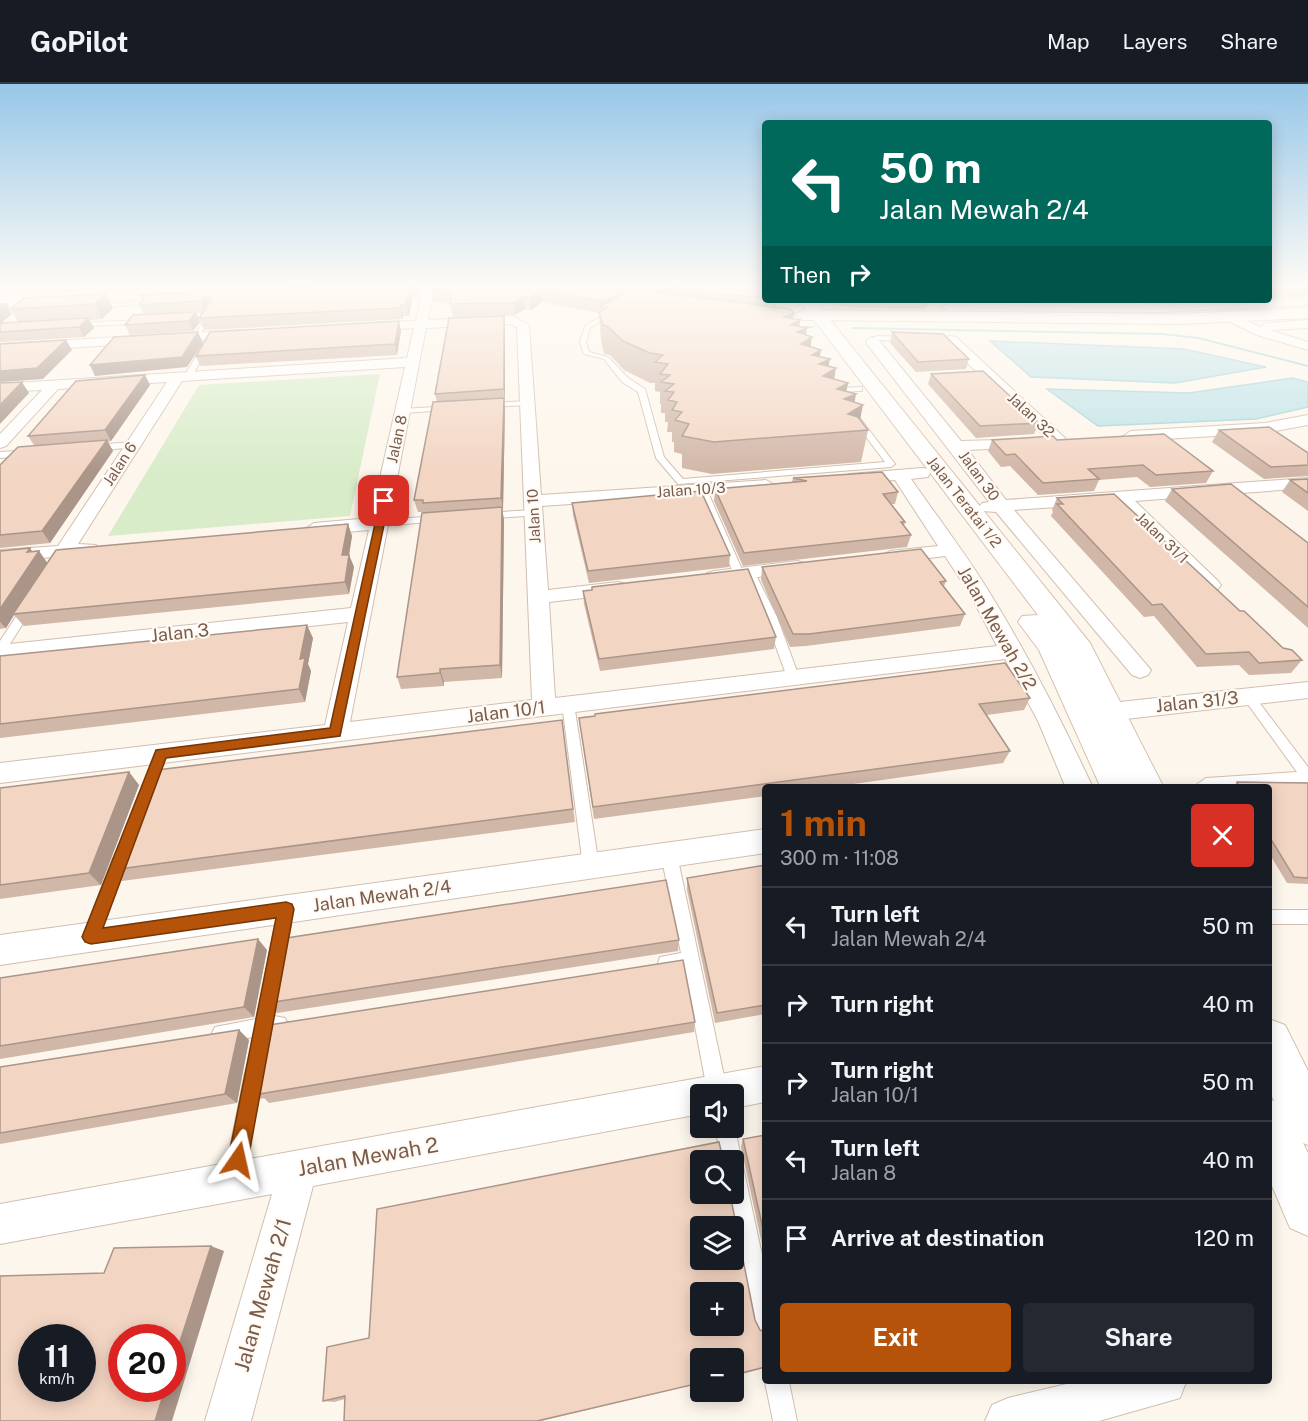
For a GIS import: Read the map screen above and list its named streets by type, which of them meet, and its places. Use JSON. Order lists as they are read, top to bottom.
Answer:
{
  "streets": {
    "main road": ["Jalan Teratai 1/2"],
    "street": [
      "Jalan 32",
      "Jalan 8",
      "Jalan 6",
      "Jalan 30",
      "Jalan 10/3",
      "Jalan 10",
      "Jalan 31/1",
      "Jalan Mewah 2/2",
      "Jalan 3",
      "Jalan 31/3",
      "Jalan 10/1",
      "Jalan Mewah 2/4",
      "Jalan Mewah 2",
      "Jalan Mewah 2/1"
    ]
  },
  "crossings": [
    ["Jalan 32", "Jalan 30"],
    ["Jalan 8", "Jalan 3"],
    ["Jalan 8", "Jalan 10/1"],
    ["Jalan 10/3", "Jalan Teratai 1/2"],
    ["Jalan 10/3", "Jalan 10"],
    ["Jalan 10/3", "Jalan Mewah 2/2"],
    ["Jalan Teratai 1/2", "Jalan Mewah 2/2"],
    ["Jalan Teratai 1/2", "Jalan 31/3"],
    ["Jalan 10", "Jalan 10/1"],
    ["Jalan Mewah 2/2", "Jalan 10/1"],
    ["Jalan Mewah 2", "Jalan Mewah 2/1"]
  ],
  "page": {
    "header": "GoPilot",
    "nav": ["Map", "Layers", "Share"],
    "turn": ["50 m", "Jalan Mewah 2/4"],
    "then": "Then",
    "heading": ["1 min", "300 m · 11:08"],
    "list": [
      {
        "name": "Turn left",
        "note": "Jalan Mewah 2/4",
        "value": "50 m"
      },
      {
        "name": "Turn right",
        "value": "40 m"
      },
      {
        "name": "Turn right",
        "note": "Jalan 10/1",
        "value": "50 m"
      },
      {
        "name": "Turn left",
        "note": "Jalan 8",
        "value": "40 m"
      },
      {
        "name": "Arrive at destination",
        "value": "120 m"
      }
    ],
    "map_buttons": ["+", "−"],
    "buttons": ["Exit", "Share"],
    "speed": "11 km/h",
    "limit": "20"
  }
}
